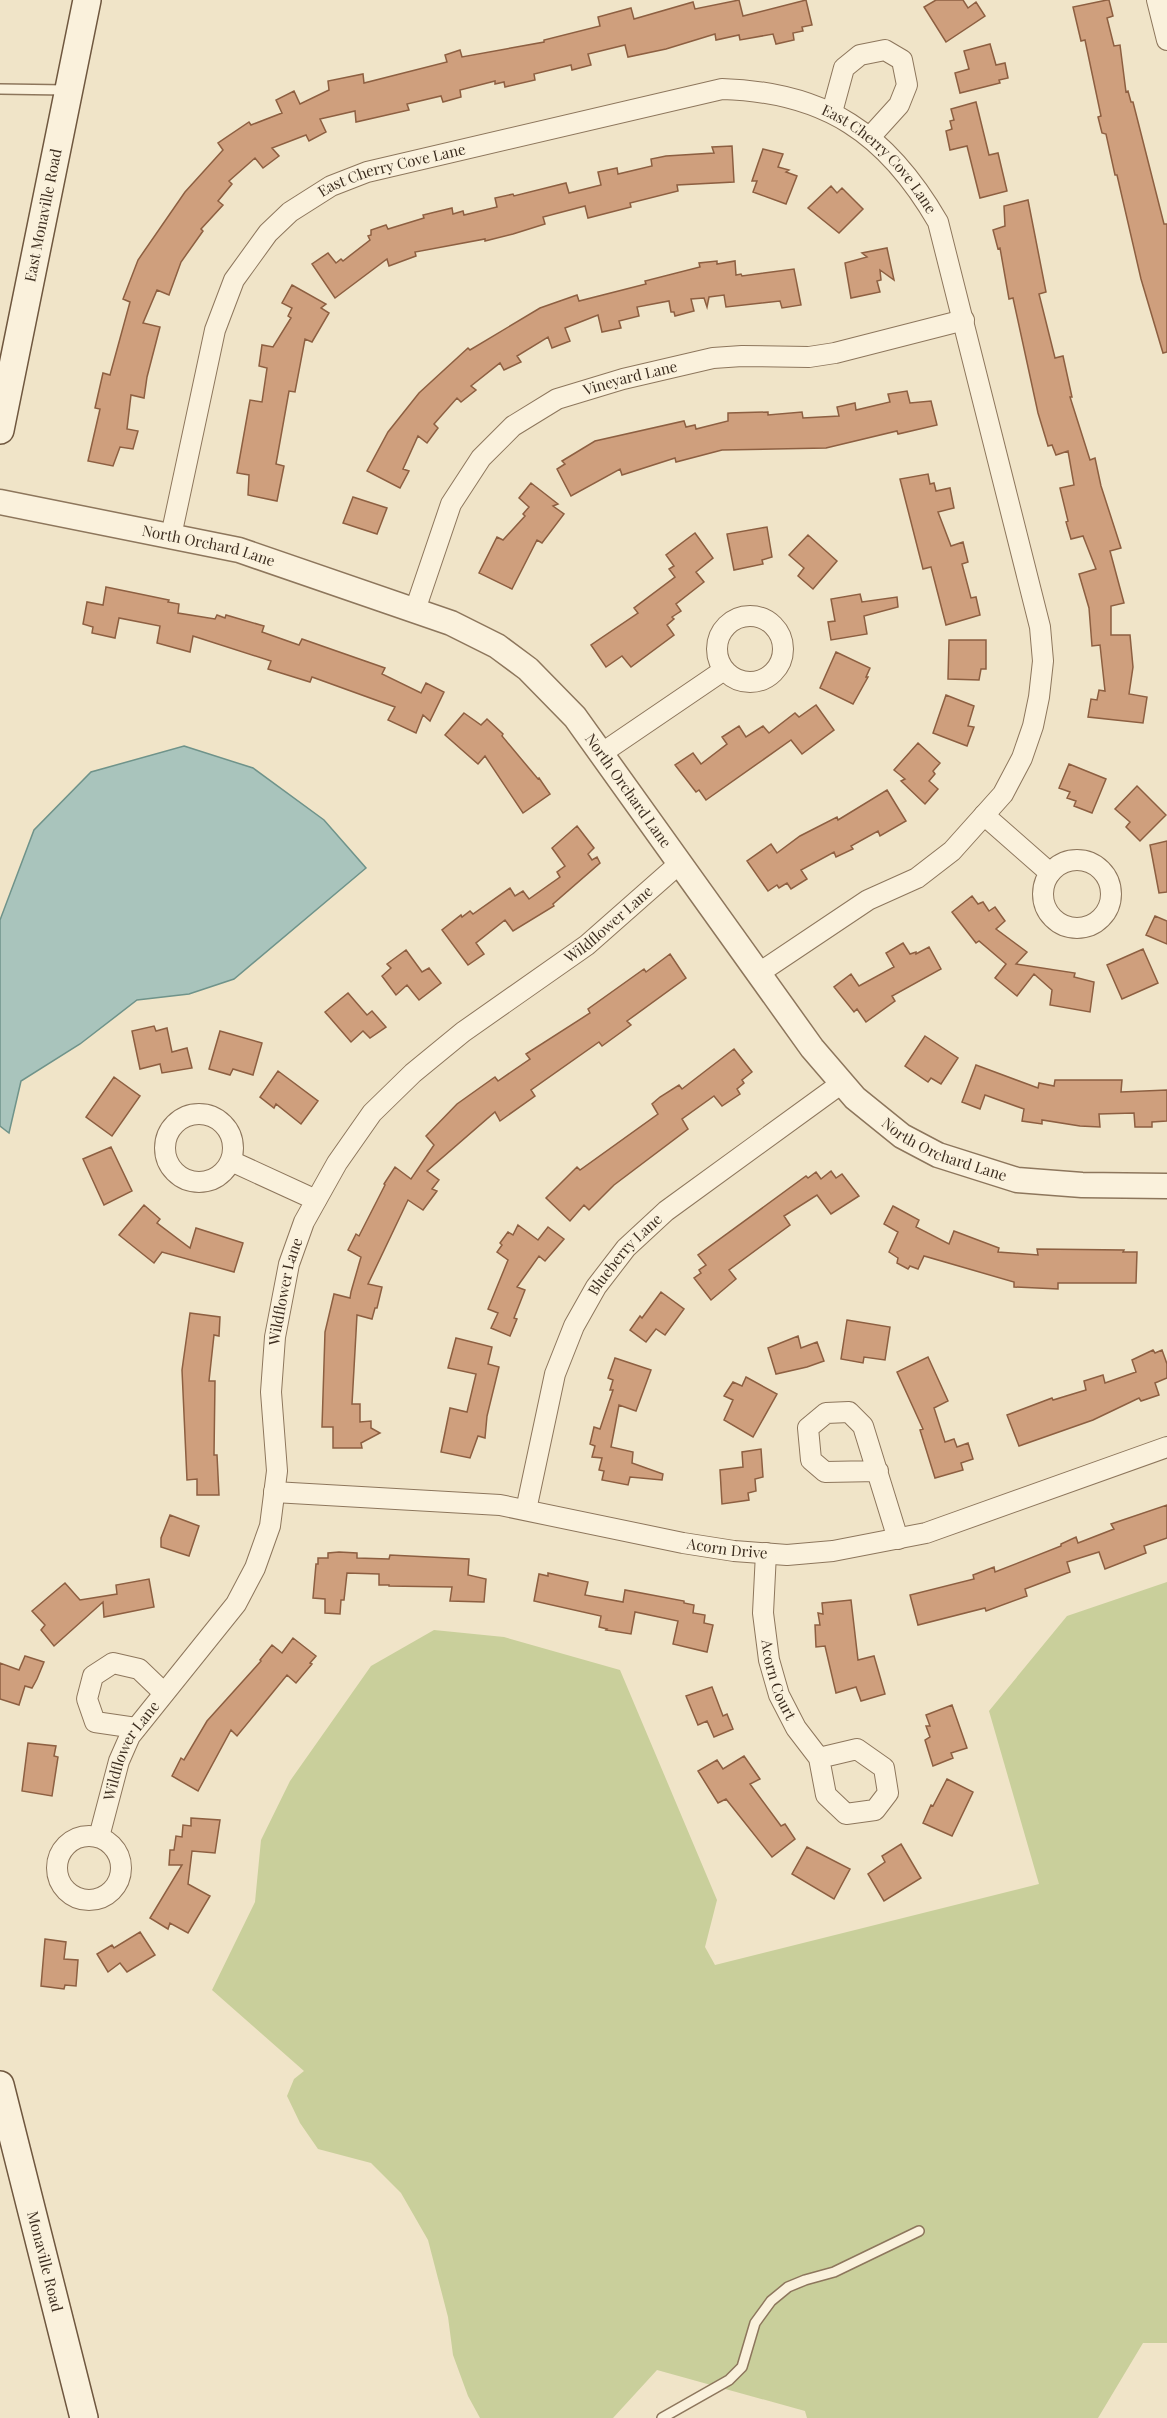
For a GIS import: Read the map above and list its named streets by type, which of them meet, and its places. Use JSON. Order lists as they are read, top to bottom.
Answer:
{
  "streets": {
    "main road": ["East Monaville Road", "Monaville Road"],
    "street": [
      "East Cherry Cove Lane",
      "Vineyard Lane",
      "North Orchard Lane",
      "Wildflower Lane",
      "Blueberry Lane",
      "Acorn Drive",
      "Acorn Court"
    ]
  },
  "crossings": [
    ["East Cherry Cove Lane", "Vineyard Lane"],
    ["East Cherry Cove Lane", "North Orchard Lane"],
    ["Vineyard Lane", "North Orchard Lane"],
    ["North Orchard Lane", "Wildflower Lane"],
    ["North Orchard Lane", "Blueberry Lane"],
    ["Wildflower Lane", "Acorn Drive"],
    ["Blueberry Lane", "Acorn Drive"],
    ["Acorn Drive", "Acorn Court"]
  ]
}
